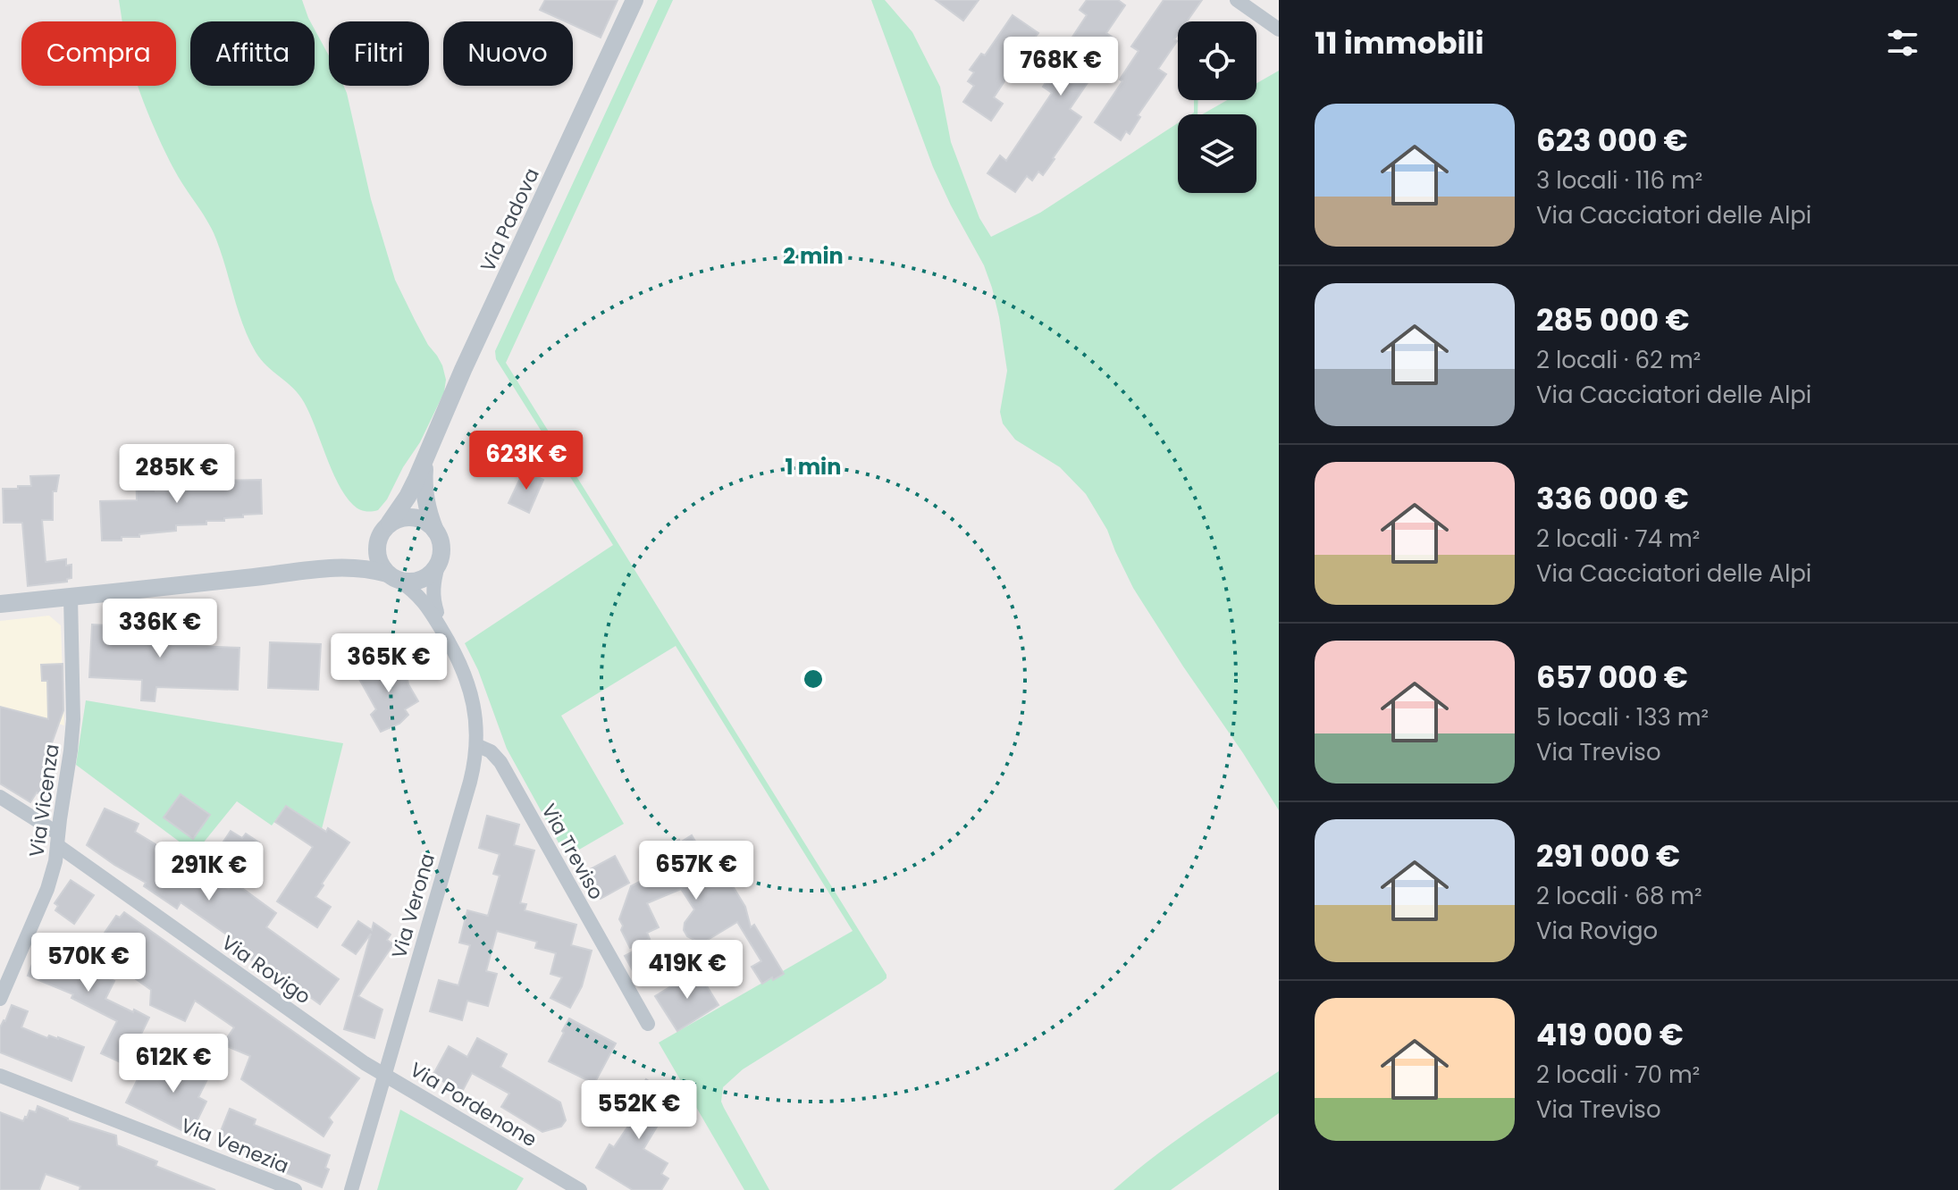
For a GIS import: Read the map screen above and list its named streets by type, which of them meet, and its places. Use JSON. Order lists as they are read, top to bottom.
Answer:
{
  "streets": {
    "street": [
      "Via Padova",
      "Via Vicenza",
      "Via Treviso",
      "Via Verona",
      "Via Rovigo",
      "Via Pordenone",
      "Via Venezia"
    ]
  },
  "crossings": [
    ["Via Padova", "Via Verona"],
    ["Via Vicenza", "Via Rovigo"],
    ["Via Treviso", "Via Verona"],
    ["Via Verona", "Via Rovigo"],
    ["Via Verona", "Via Pordenone"],
    ["Via Rovigo", "Via Pordenone"]
  ],
  "page": {
    "heading": "11 immobili",
    "chip": [
      "Compra",
      "Affitta",
      "Filtri",
      "Nuovo"
    ],
    "price": [
      "768K €",
      "623K €",
      "285K €",
      "336K €",
      "365K €",
      "657K €",
      "291K €",
      "570K €",
      "419K €",
      "612K €",
      "552K €"
    ],
    "list": [
      {
        "name": "623 000 €",
        "note": "3 locali · 116 m² · Via Cacciatori delle Alpi"
      },
      {
        "name": "285 000 €",
        "note": "2 locali · 62 m² · Via Cacciatori delle Alpi"
      },
      {
        "name": "336 000 €",
        "note": "2 locali · 74 m² · Via Cacciatori delle Alpi"
      },
      {
        "name": "657 000 €",
        "note": "5 locali · 133 m² · Via Treviso"
      },
      {
        "name": "291 000 €",
        "note": "2 locali · 68 m² · Via Rovigo"
      },
      {
        "name": "419 000 €",
        "note": "2 locali · 70 m² · Via Treviso"
      }
    ]
  },
  "rings": ["2 min", "1 min"]
}
